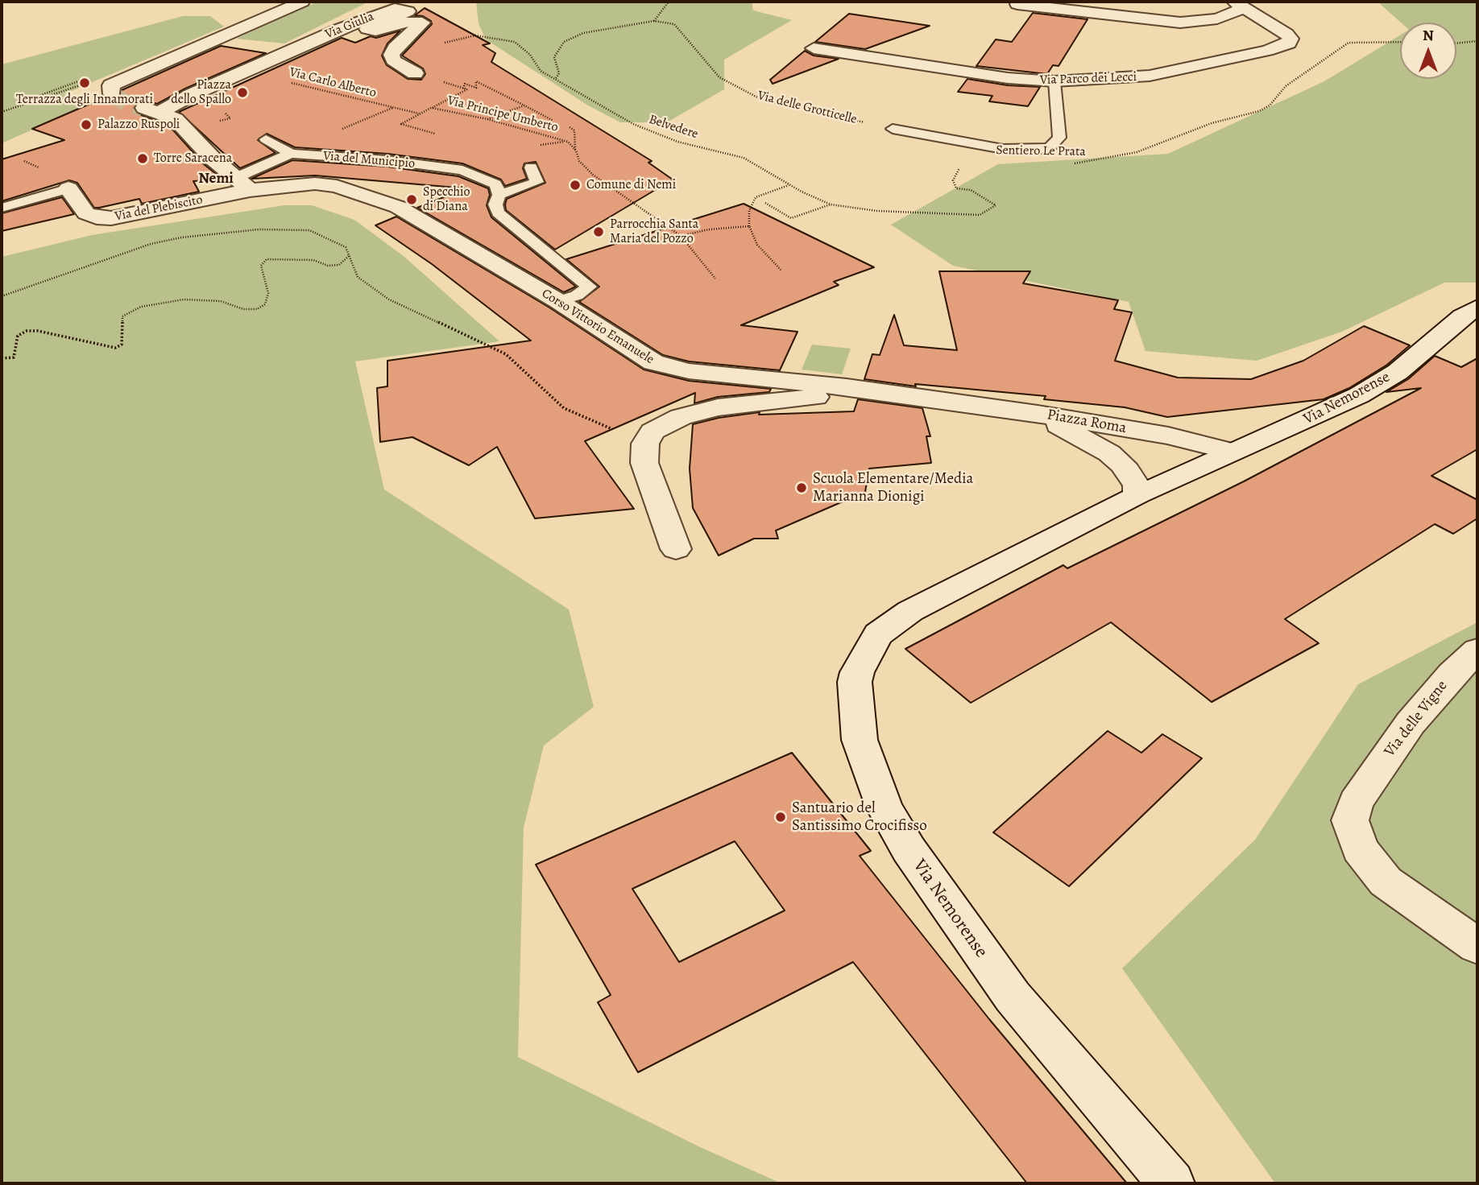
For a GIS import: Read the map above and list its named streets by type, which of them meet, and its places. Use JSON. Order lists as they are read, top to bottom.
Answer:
{
  "streets": {
    "street": [
      "Via Giulia",
      "Via Parco dei Lecci",
      "Via del Plebiscito",
      "Corso Vittorio Emanuele",
      "Via Nemorense",
      "Piazza Roma",
      "Via delle Vigne"
    ],
    "lane": ["Via del Municipio"],
    "path": [
      "Via Carlo Alberto",
      "Via delle Grotticelle",
      "Via Principe Umberto",
      "Belvedere",
      "Sentiero Le Prata"
    ]
  },
  "crossings": [
    ["Via delle Grotticelle", "Belvedere"],
    ["Via del Municipio", "Via del Plebiscito"],
    ["Via del Municipio", "Corso Vittorio Emanuele"],
    ["Via del Plebiscito", "Corso Vittorio Emanuele"],
    ["Corso Vittorio Emanuele", "Piazza Roma"],
    ["Via Nemorense", "Piazza Roma"]
  ],
  "districts": ["Nemi"],
  "places": [
    "Terrazza degli Innamorati",
    "Piazza dello Spallo",
    "Palazzo Ruspoli",
    "Torre Saracena",
    "Comune di Nemi",
    "Specchio di Diana",
    "Parrocchia Santa Maria del Pozzo",
    "Scuola Elementare/Media Marianna Dionigi",
    "Santuario del Santissimo Crocifisso"
  ],
  "north": "top"
}
